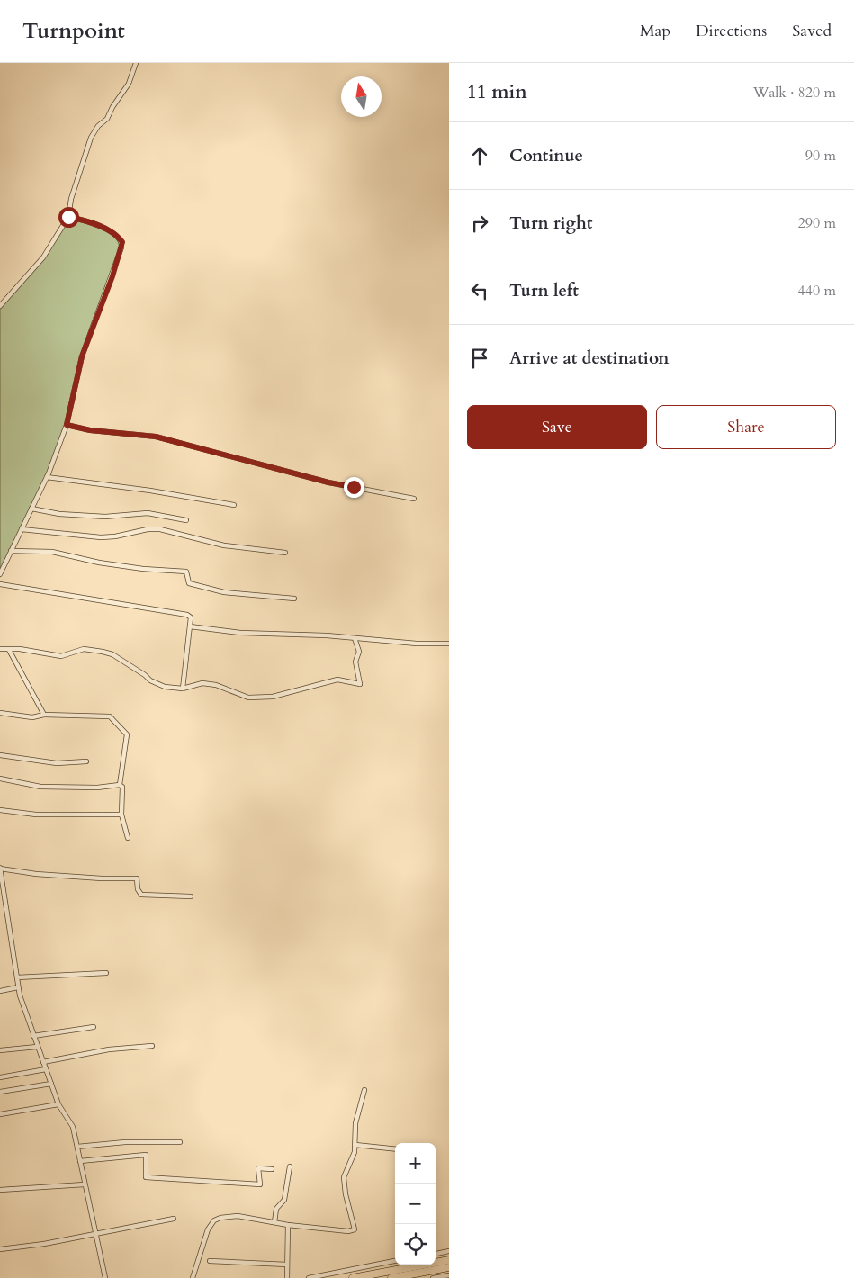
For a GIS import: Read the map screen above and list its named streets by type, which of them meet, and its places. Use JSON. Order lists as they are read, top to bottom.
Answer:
{
  "north": "top",
  "page": {
    "header": "Turnpoint",
    "nav": ["Map", "Directions", "Saved"],
    "heading": ["11 min", "Walk · 820 m"],
    "list": [
      ["Continue", "90 m"],
      ["Turn right", "290 m"],
      ["Turn left", "440 m"],
      "Arrive at destination"
    ],
    "buttons": ["Save", "Share"],
    "map_buttons": ["+", "−"]
  }
}
